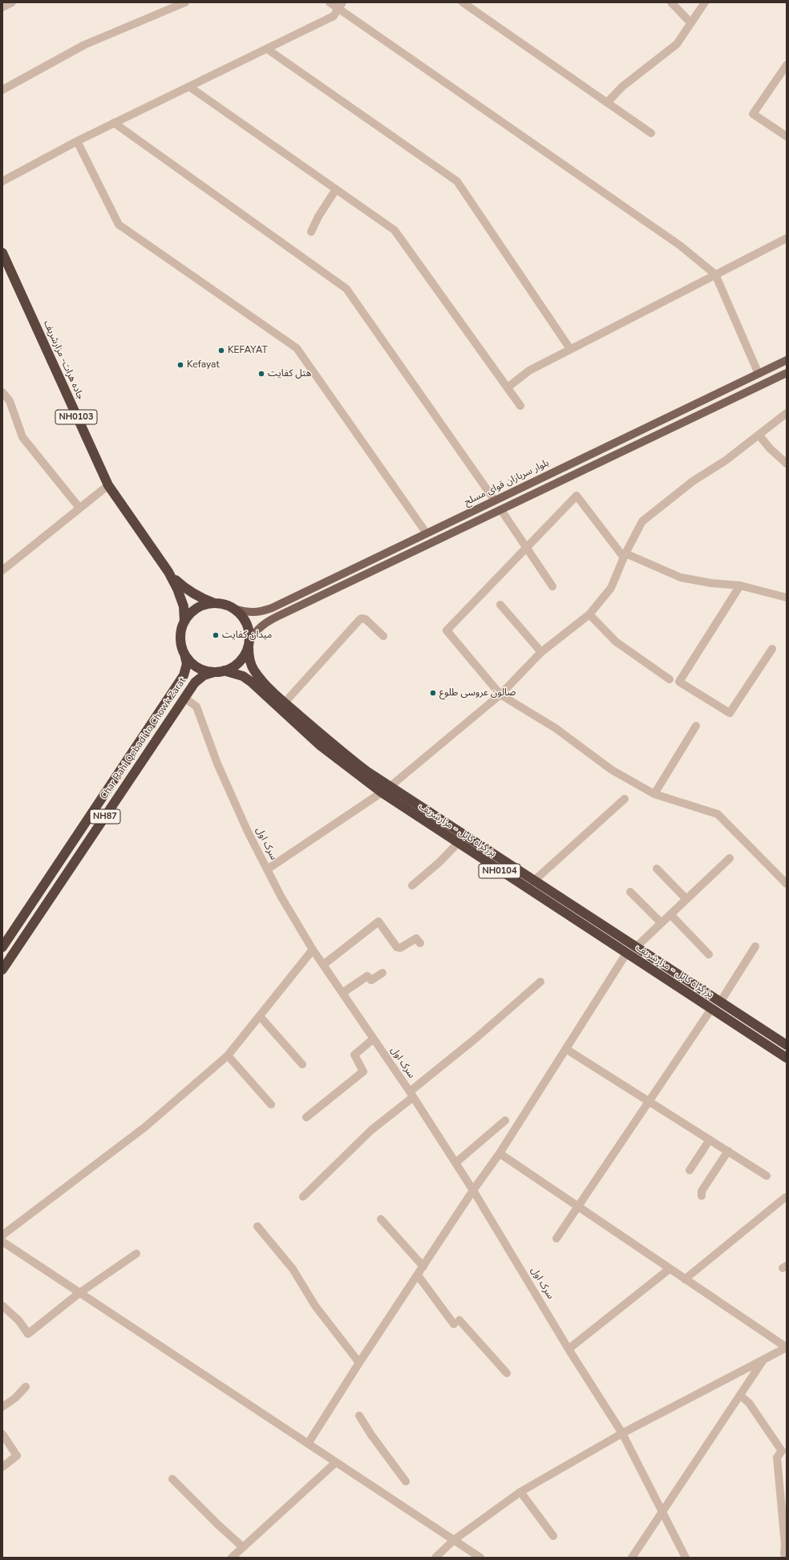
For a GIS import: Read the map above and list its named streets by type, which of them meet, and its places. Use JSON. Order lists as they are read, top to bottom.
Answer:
{
  "streets": {
    "highway": [
      "جاده هرات- مزارشریف",
      "NH0103",
      "Char Rahi Qebadi to Chowk Zarat",
      "NH87",
      "بزرگراه کابل - مزارشریف",
      "NH0104"
    ],
    "main road": ["بلوار سربازان قوای مسلح"],
    "street": ["سرک اول"]
  },
  "crossings": [
    ["جاده هرات- مزارشریف", "NH0103"],
    ["NH0103", "بلوار سربازان قوای مسلح"],
    ["NH0103", "Char Rahi Qebadi to Chowk Zarat"],
    ["NH0103", "بزرگراه کابل - مزارشریف"],
    ["بلوار سربازان قوای مسلح", "Char Rahi Qebadi to Chowk Zarat"],
    ["بلوار سربازان قوای مسلح", "بزرگراه کابل - مزارشریف"],
    ["Char Rahi Qebadi to Chowk Zarat", "بزرگراه کابل - مزارشریف"],
    ["Char Rahi Qebadi to Chowk Zarat", "سرک اول"]
  ],
  "places": [
    "KEFAYAT",
    "Kefayat",
    "هتل کفایت",
    "میدان کفایت",
    "صالون عروسی طلوع"
  ]
}
